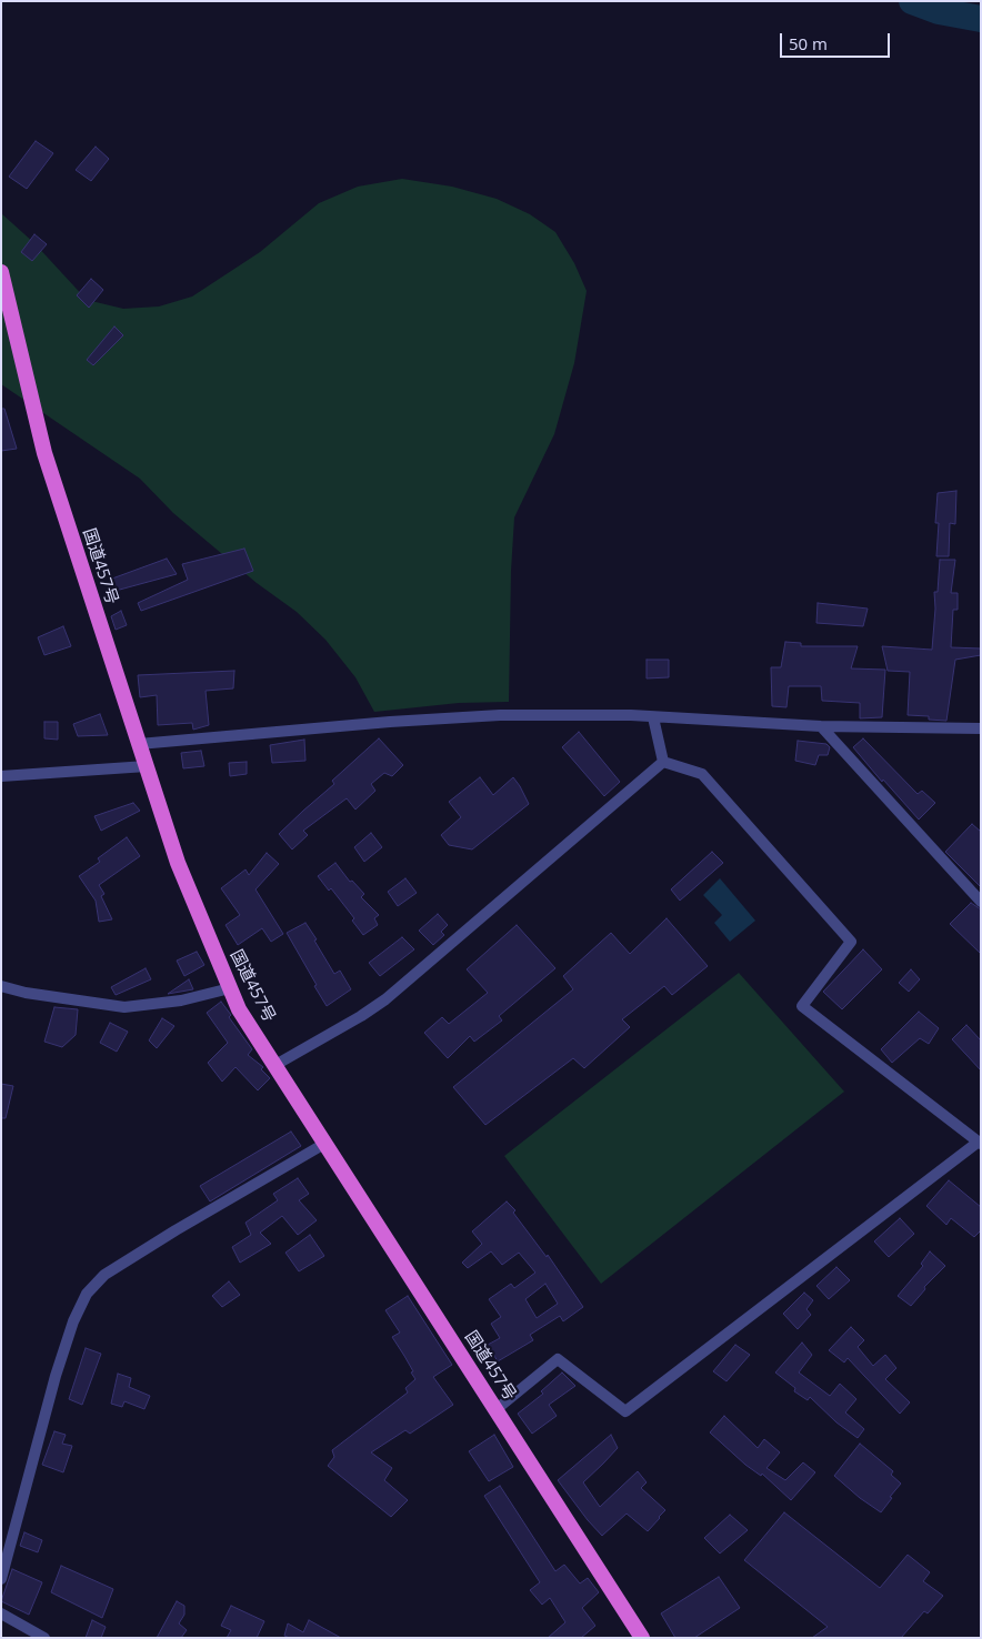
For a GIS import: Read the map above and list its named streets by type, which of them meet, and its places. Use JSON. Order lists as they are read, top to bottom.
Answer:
{
  "streets": {
    "highway": ["国道457号"]
  },
  "scale_bar": "50 m"
}
